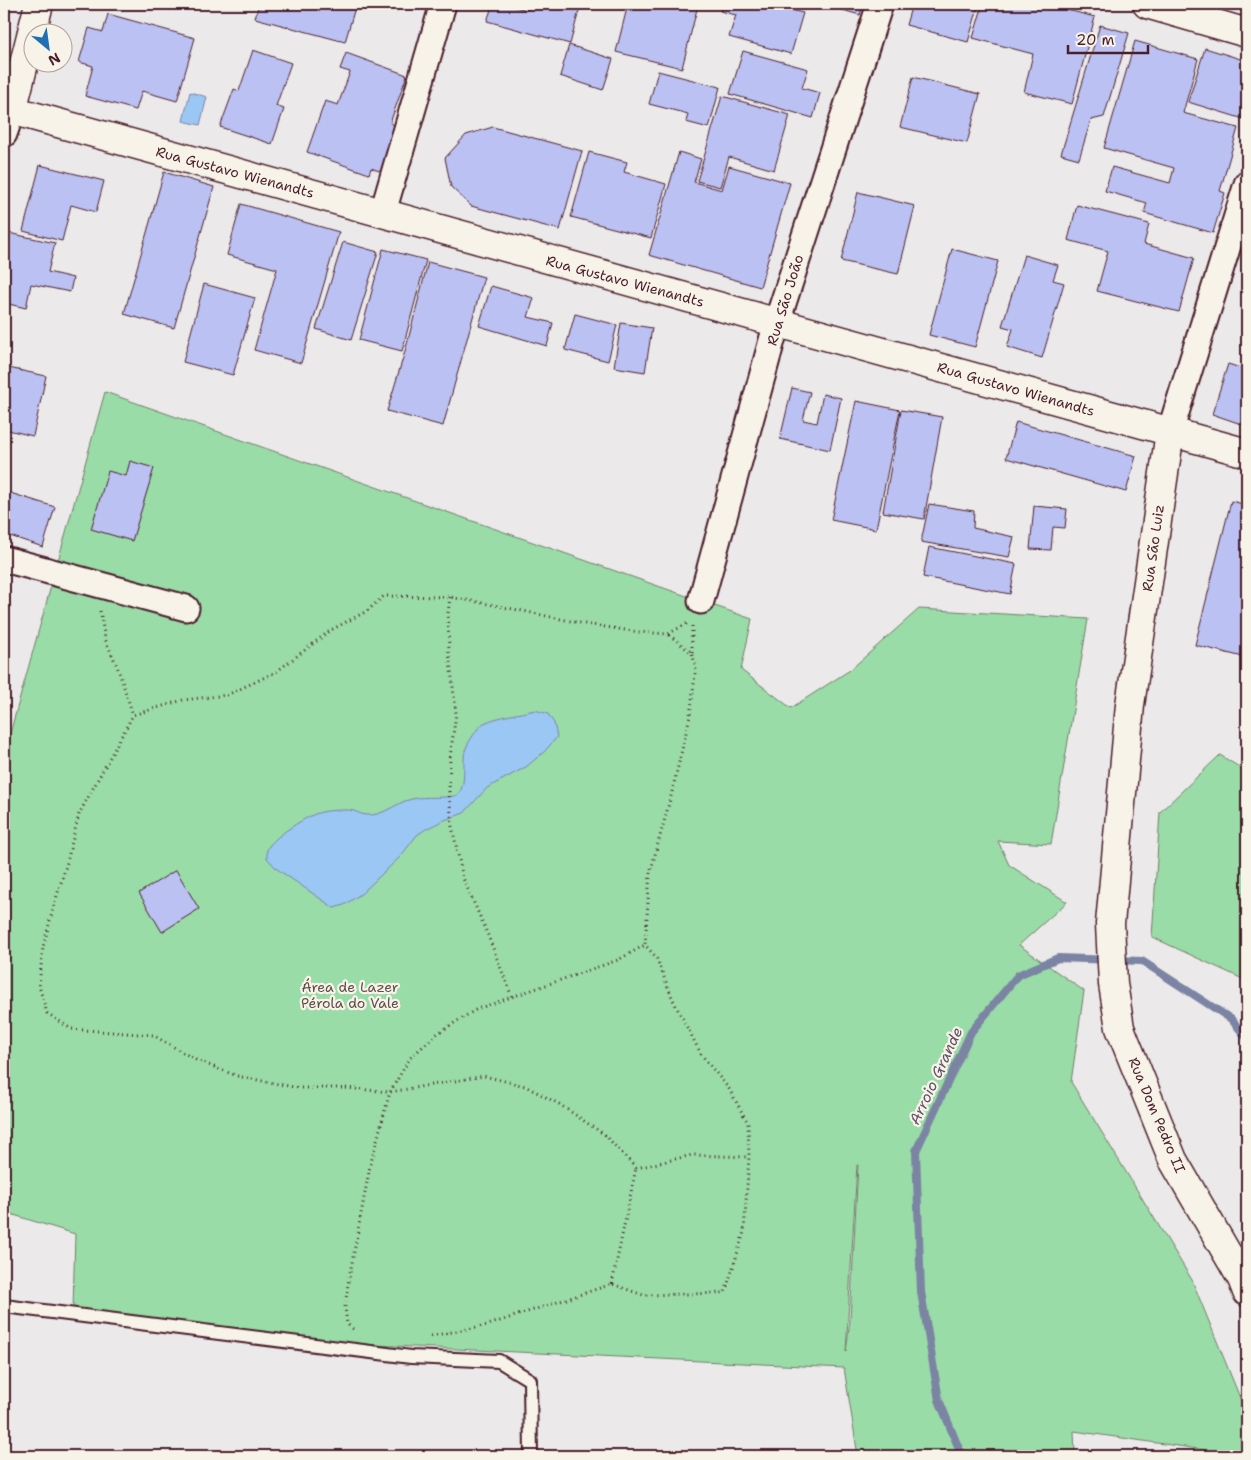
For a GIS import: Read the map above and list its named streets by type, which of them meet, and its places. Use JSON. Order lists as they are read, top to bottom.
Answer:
{
  "streets": {
    "main road": ["Rua Gustavo Wienandts", "Rua São Luiz", "Rua Dom Pedro II"],
    "street": ["Rua São João"]
  },
  "crossings": [
    ["Rua Gustavo Wienandts", "Rua São João"],
    ["Rua Gustavo Wienandts", "Rua São Luiz"],
    ["Rua São Luiz", "Rua Dom Pedro II"]
  ],
  "water": ["Arroio Grande"],
  "parks": ["Área de Lazer Pérola do Vale"],
  "scale_bar": "20 m",
  "north": "bottom right"
}
